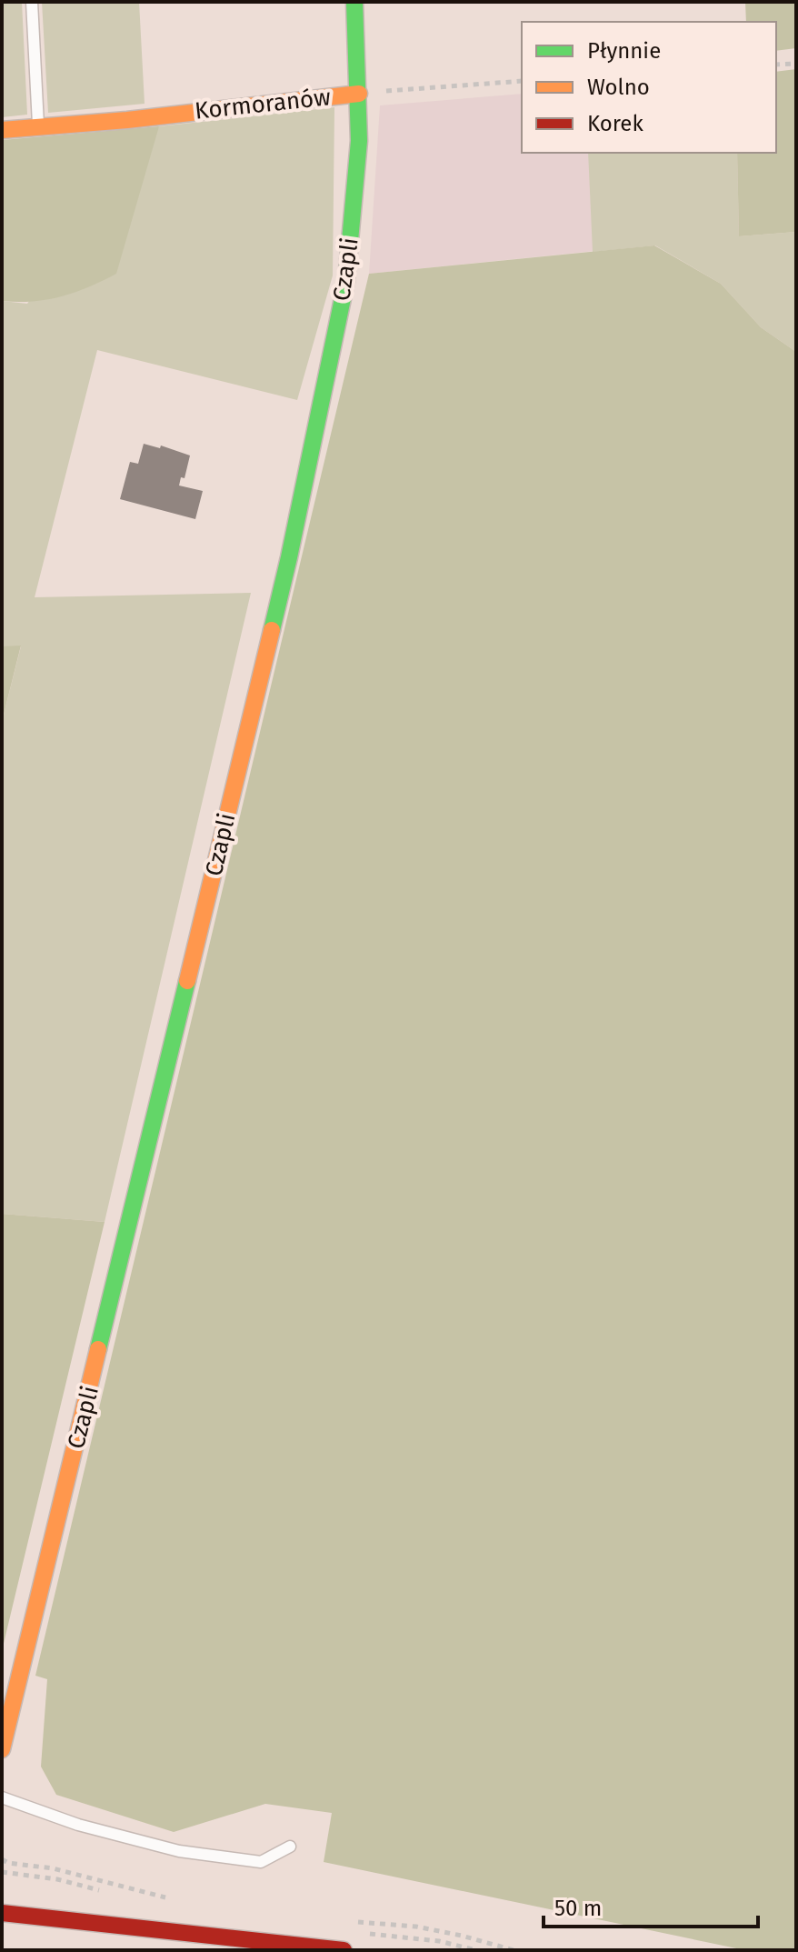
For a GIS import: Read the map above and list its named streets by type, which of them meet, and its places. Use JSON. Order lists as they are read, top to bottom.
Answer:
{
  "streets": {
    "street": ["Kormoranów", "Czapli"]
  },
  "crossings": [
    ["Kormoranów", "Czapli"]
  ],
  "legend": ["Płynnie", "Wolno", "Korek"],
  "scale_bar": "50 m"
}
